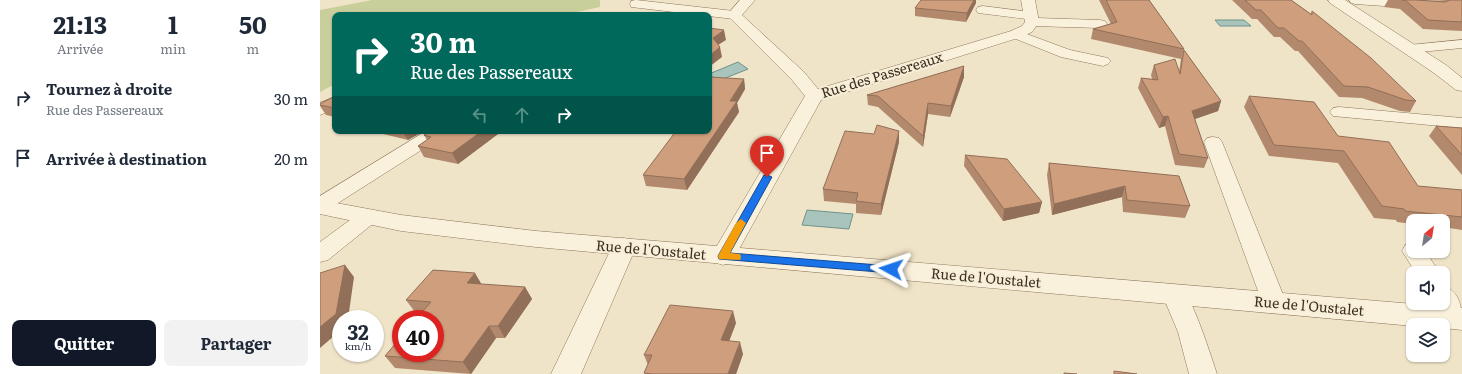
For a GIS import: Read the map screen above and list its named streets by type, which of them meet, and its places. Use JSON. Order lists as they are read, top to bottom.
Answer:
{
  "streets": {
    "street": ["Rue des Passereaux", "Rue de l'Oustalet"]
  },
  "crossings": [
    ["Rue des Passereaux", "Rue de l'Oustalet"]
  ],
  "north": "top right",
  "page": {
    "eta": [
      "21:13",
      "Arrivée",
      "1",
      "min",
      "50",
      "m"
    ],
    "turn": ["30 m", "Rue des Passereaux"],
    "list": [
      {
        "name": "Tournez à droite",
        "note": "Rue des Passereaux",
        "value": "30 m"
      },
      {
        "name": "Arrivée à destination",
        "value": "20 m"
      }
    ],
    "speed": "32 km/h",
    "limit": "40",
    "buttons": ["Quitter", "Partager"]
  }
}
